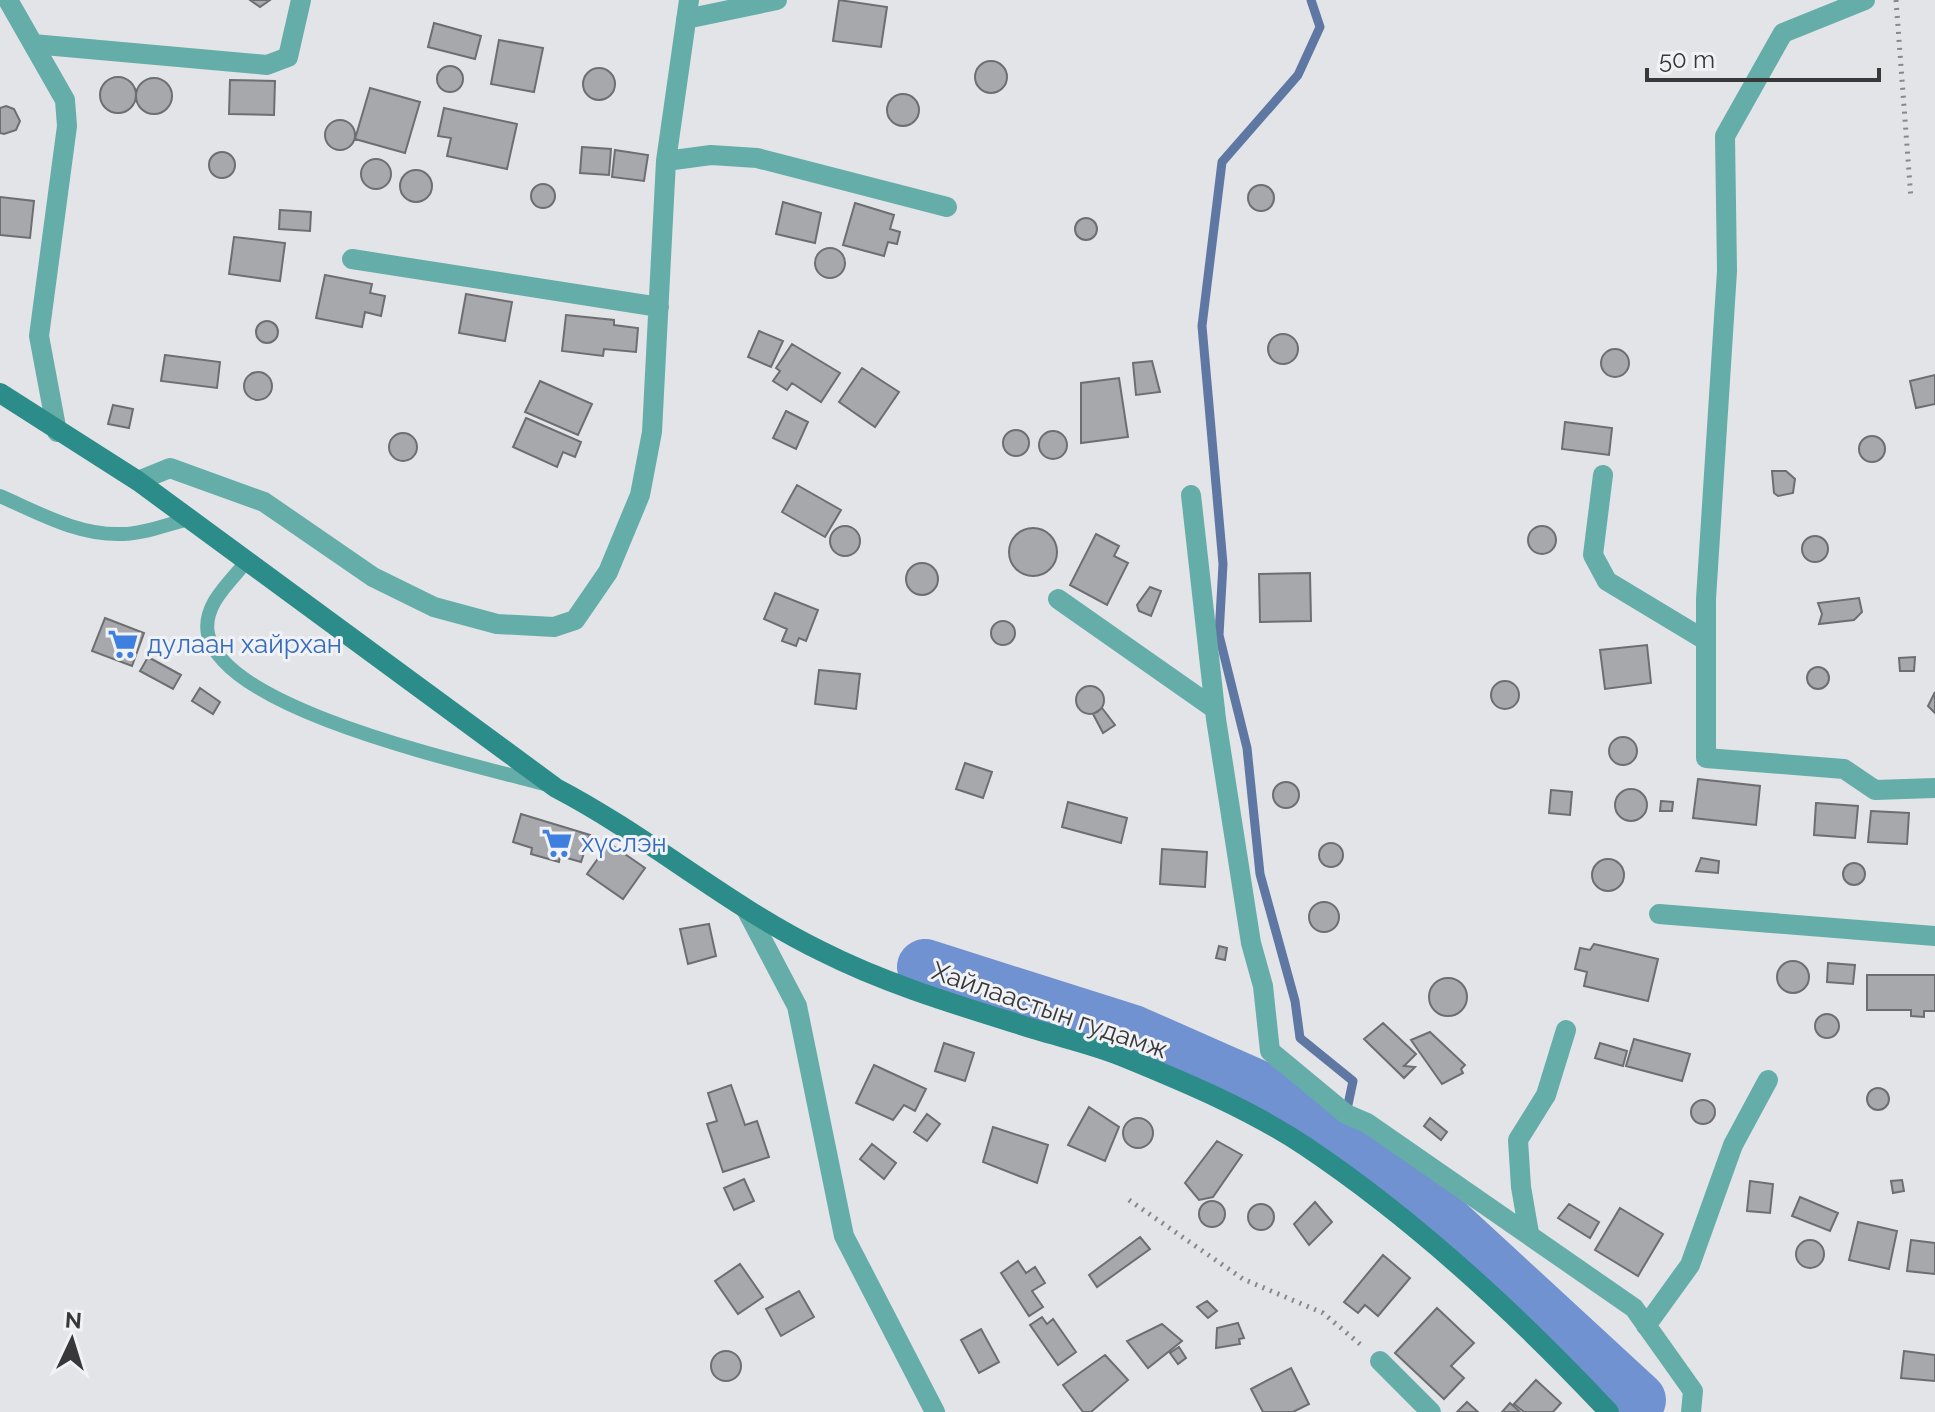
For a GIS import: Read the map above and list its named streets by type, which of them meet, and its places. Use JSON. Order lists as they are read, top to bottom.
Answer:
{
  "streets": {
    "main road": ["Хайлаастын гудамж"]
  },
  "places": {
    "supermarket": ["дулаан хайрхан", "хүслэн"]
  },
  "scale_bar": "50 m",
  "north": "top"
}
